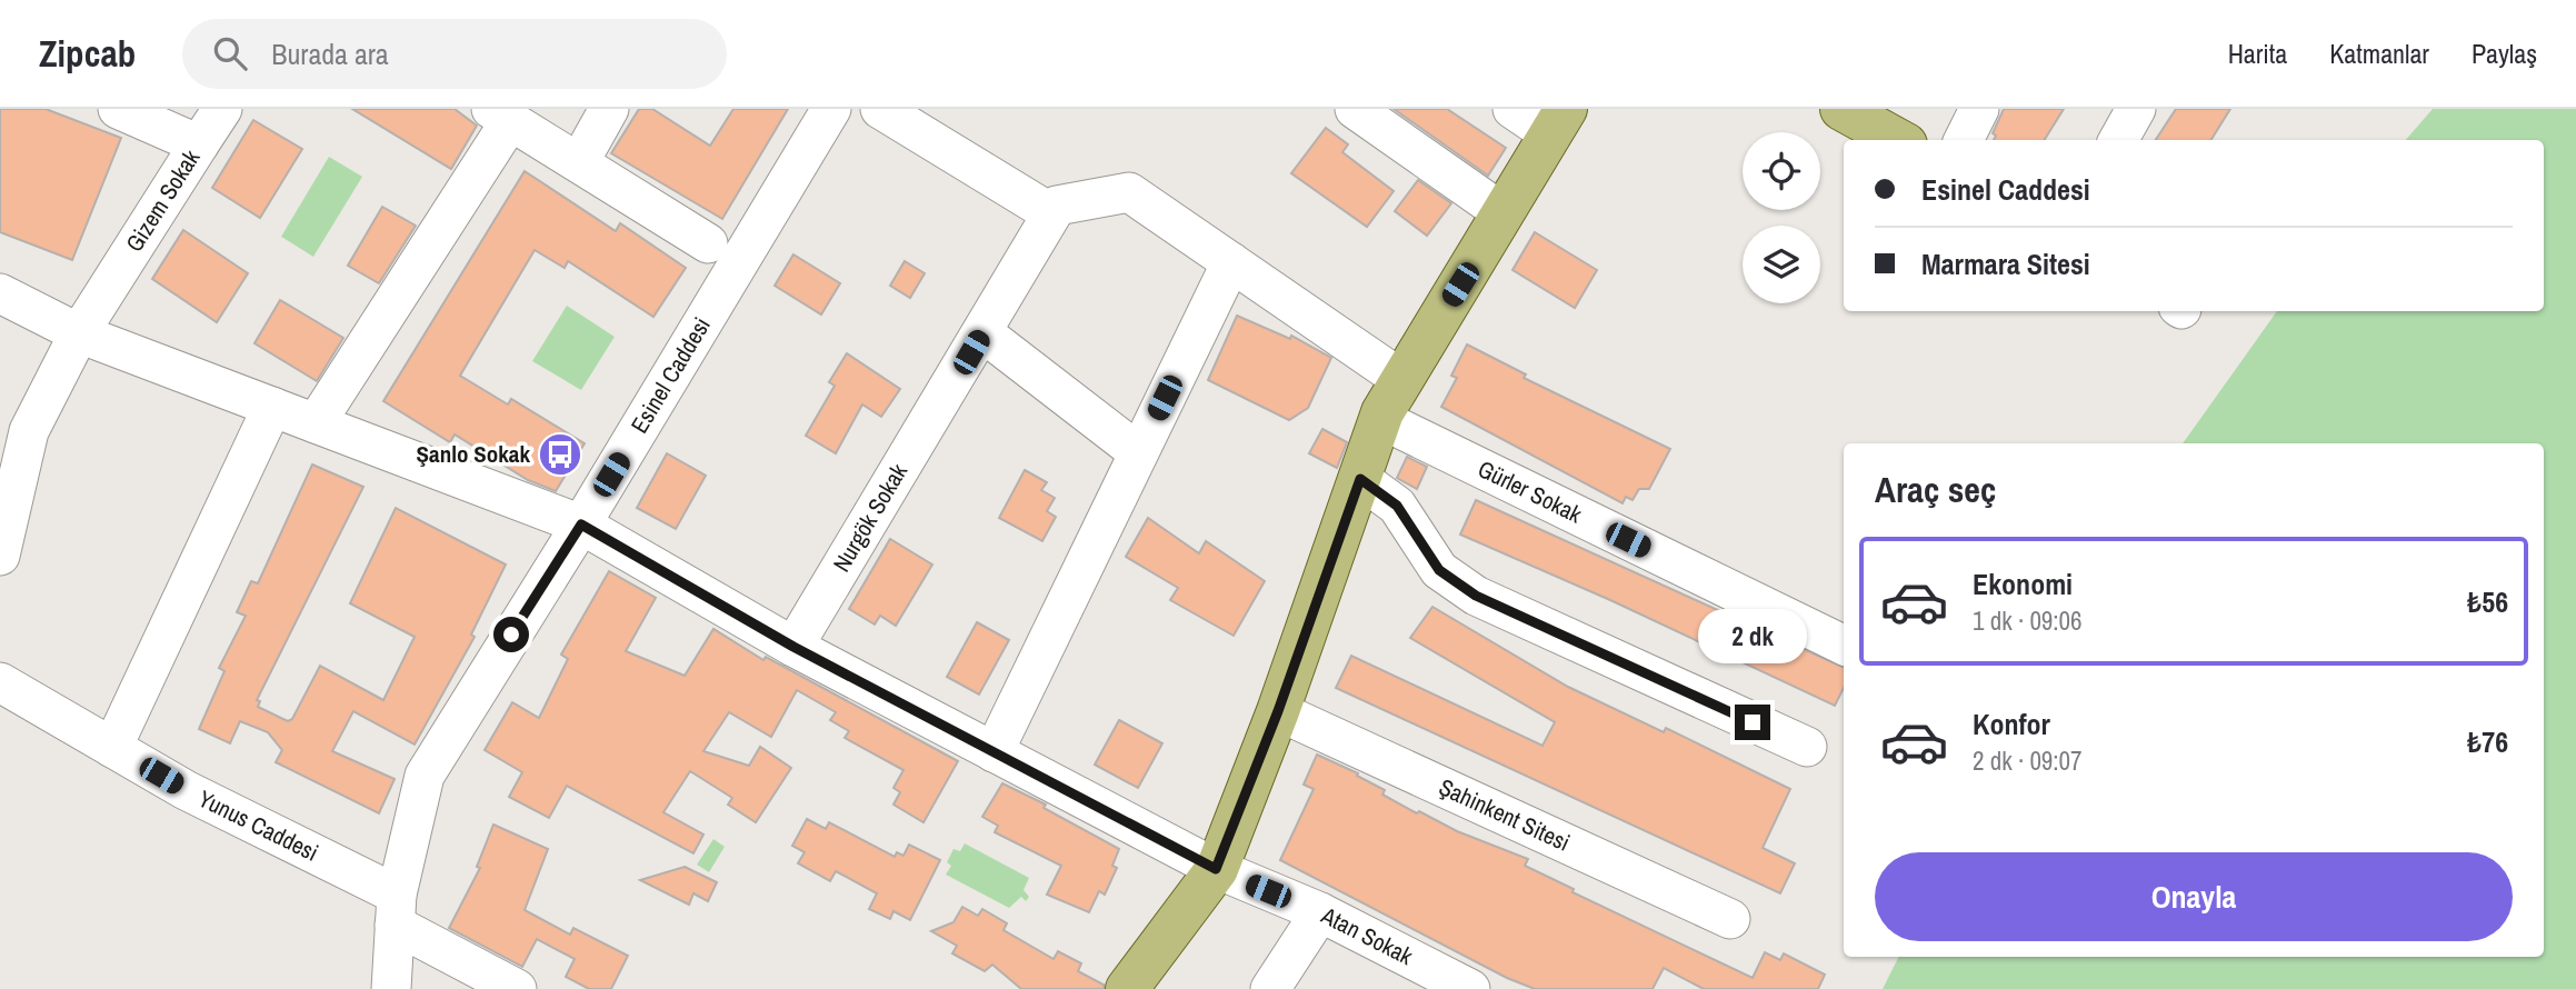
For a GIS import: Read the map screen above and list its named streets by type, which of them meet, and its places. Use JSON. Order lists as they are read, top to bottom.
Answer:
{
  "streets": {
    "street": [
      "Gizem Sokak",
      "Esinel Caddesi",
      "Gürler Sokak",
      "Nurgök Sokak",
      "Şahinkent Sitesi",
      "Yunus Caddesi",
      "Atan Sokak"
    ]
  },
  "crossings": [
    ["Gizem Sokak", "Atan Sokak"],
    ["Esinel Caddesi", "Yunus Caddesi"],
    ["Esinel Caddesi", "Atan Sokak"],
    ["Gürler Sokak", "Nurgök Sokak"],
    ["Nurgök Sokak", "Atan Sokak"]
  ],
  "places": {
    "bus stop": ["Şanlo Sokak"]
  },
  "page": {
    "header": "Zipcab",
    "search": "Burada ara",
    "nav": ["Harita", "Katmanlar", "Paylaş"],
    "banner": ["Esinel Caddesi", "Marmara Sitesi"],
    "heading": "Araç seç",
    "list": [
      {
        "name": "Ekonomi",
        "note": "1 dk · 09:06",
        "value": "₺56"
      },
      {
        "name": "Konfor",
        "note": "2 dk · 09:07",
        "value": "₺76"
      }
    ],
    "bubble": "2 dk",
    "buttons": "Onayla"
  }
}
